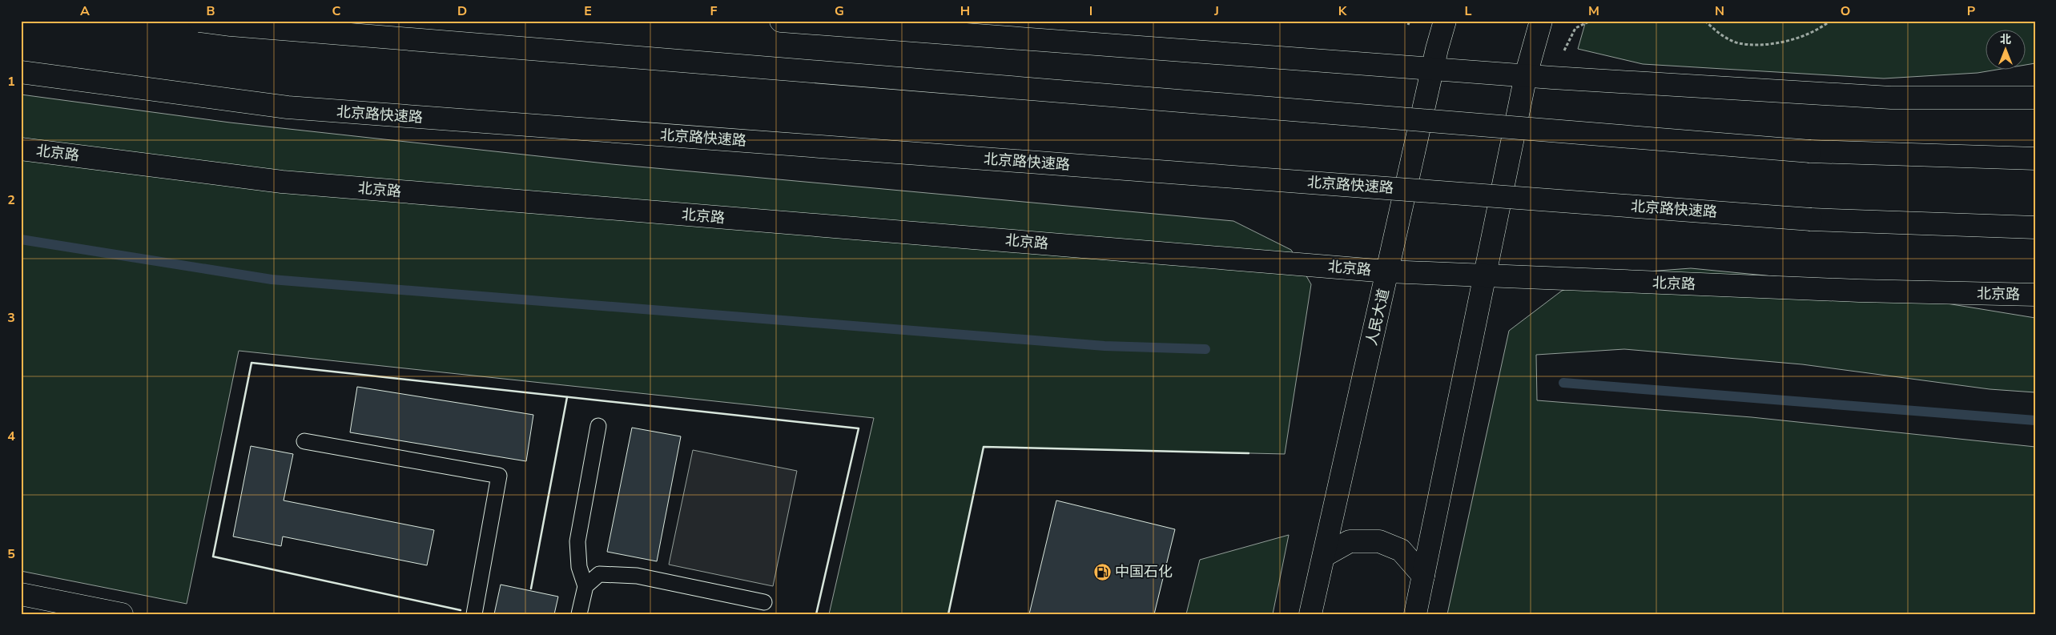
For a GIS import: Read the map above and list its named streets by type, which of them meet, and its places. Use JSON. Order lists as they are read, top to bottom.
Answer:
{
  "streets": {
    "main road": ["北京路快速路", "北京路", "人民大道"]
  },
  "crossings": [
    ["北京路", "人民大道"]
  ],
  "places": {
    "fuel station": ["中国石化"]
  },
  "north": "top",
  "grid": {
    "columns": [
      "A",
      "B",
      "C",
      "D",
      "E",
      "F",
      "G",
      "H",
      "I",
      "J",
      "K",
      "L",
      "M",
      "N",
      "O",
      "P"
    ],
    "rows": [
      "1",
      "2",
      "3",
      "4",
      "5"
    ]
  }
}
